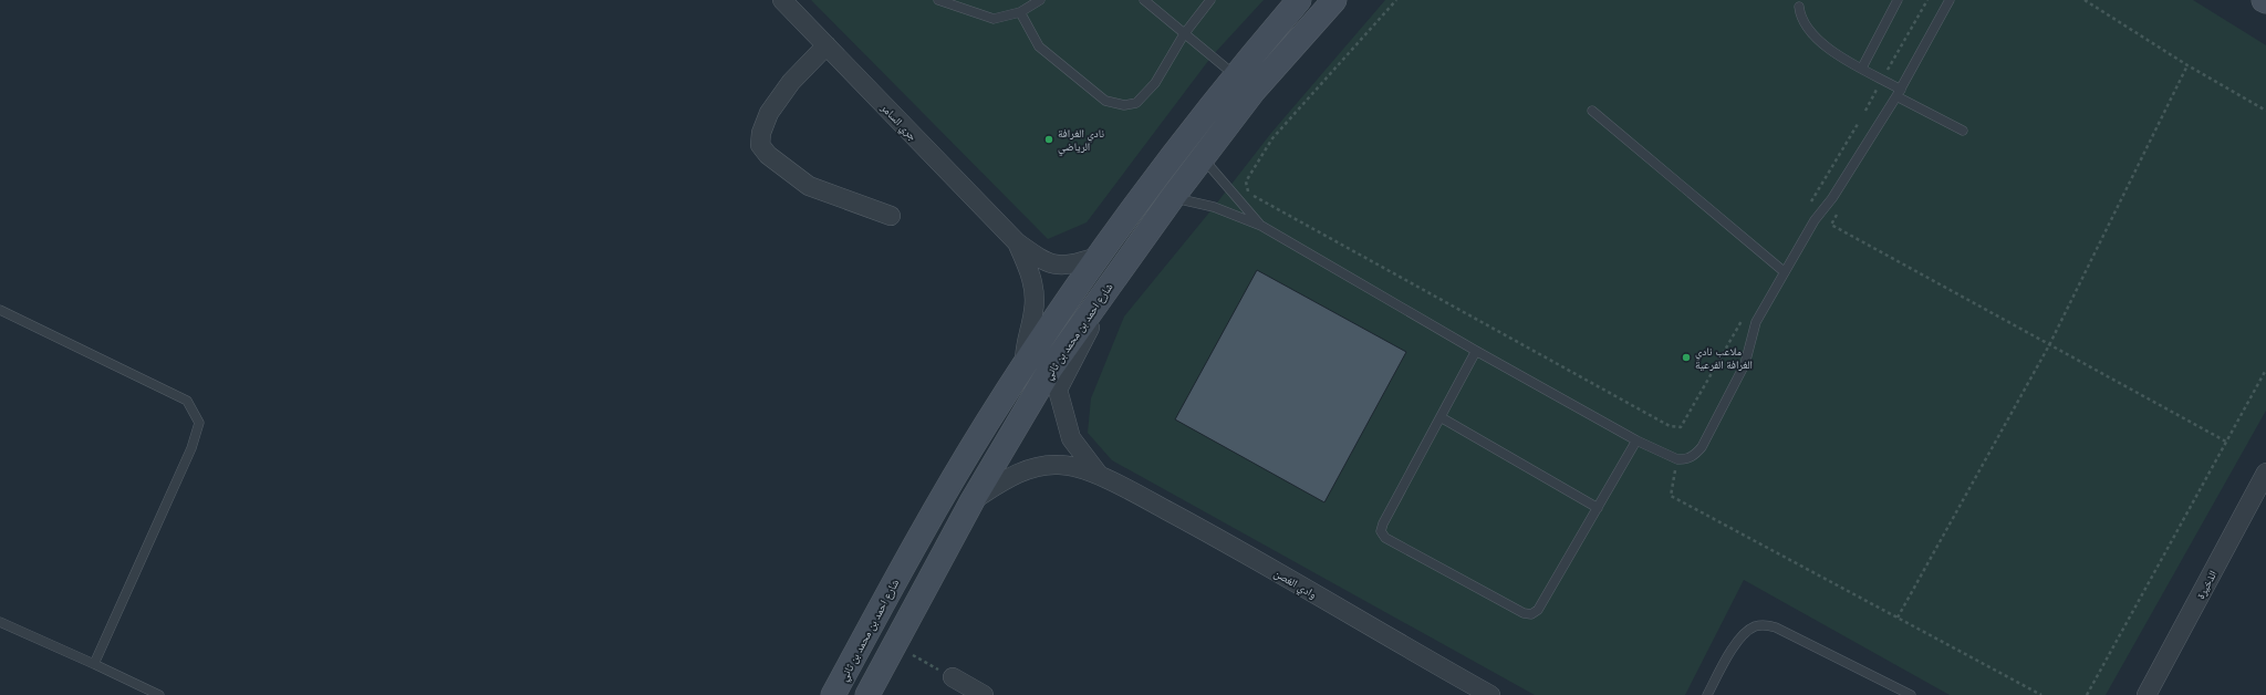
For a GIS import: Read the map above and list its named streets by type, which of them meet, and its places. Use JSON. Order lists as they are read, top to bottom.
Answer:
{
  "streets": {
    "street": [
      "جري السامر",
      "شارع احمد بن محمد بن ثاني",
      "وادي الغصن",
      "الذخيرة"
    ]
  },
  "crossings": [
    ["جري السامر", "شارع احمد بن محمد بن ثاني"],
    ["شارع احمد بن محمد بن ثاني", "وادي الغصن"]
  ],
  "places": ["نادي الغرافة الرياضي", "ملاعب نادي الغرافة الفرعية"]
}
